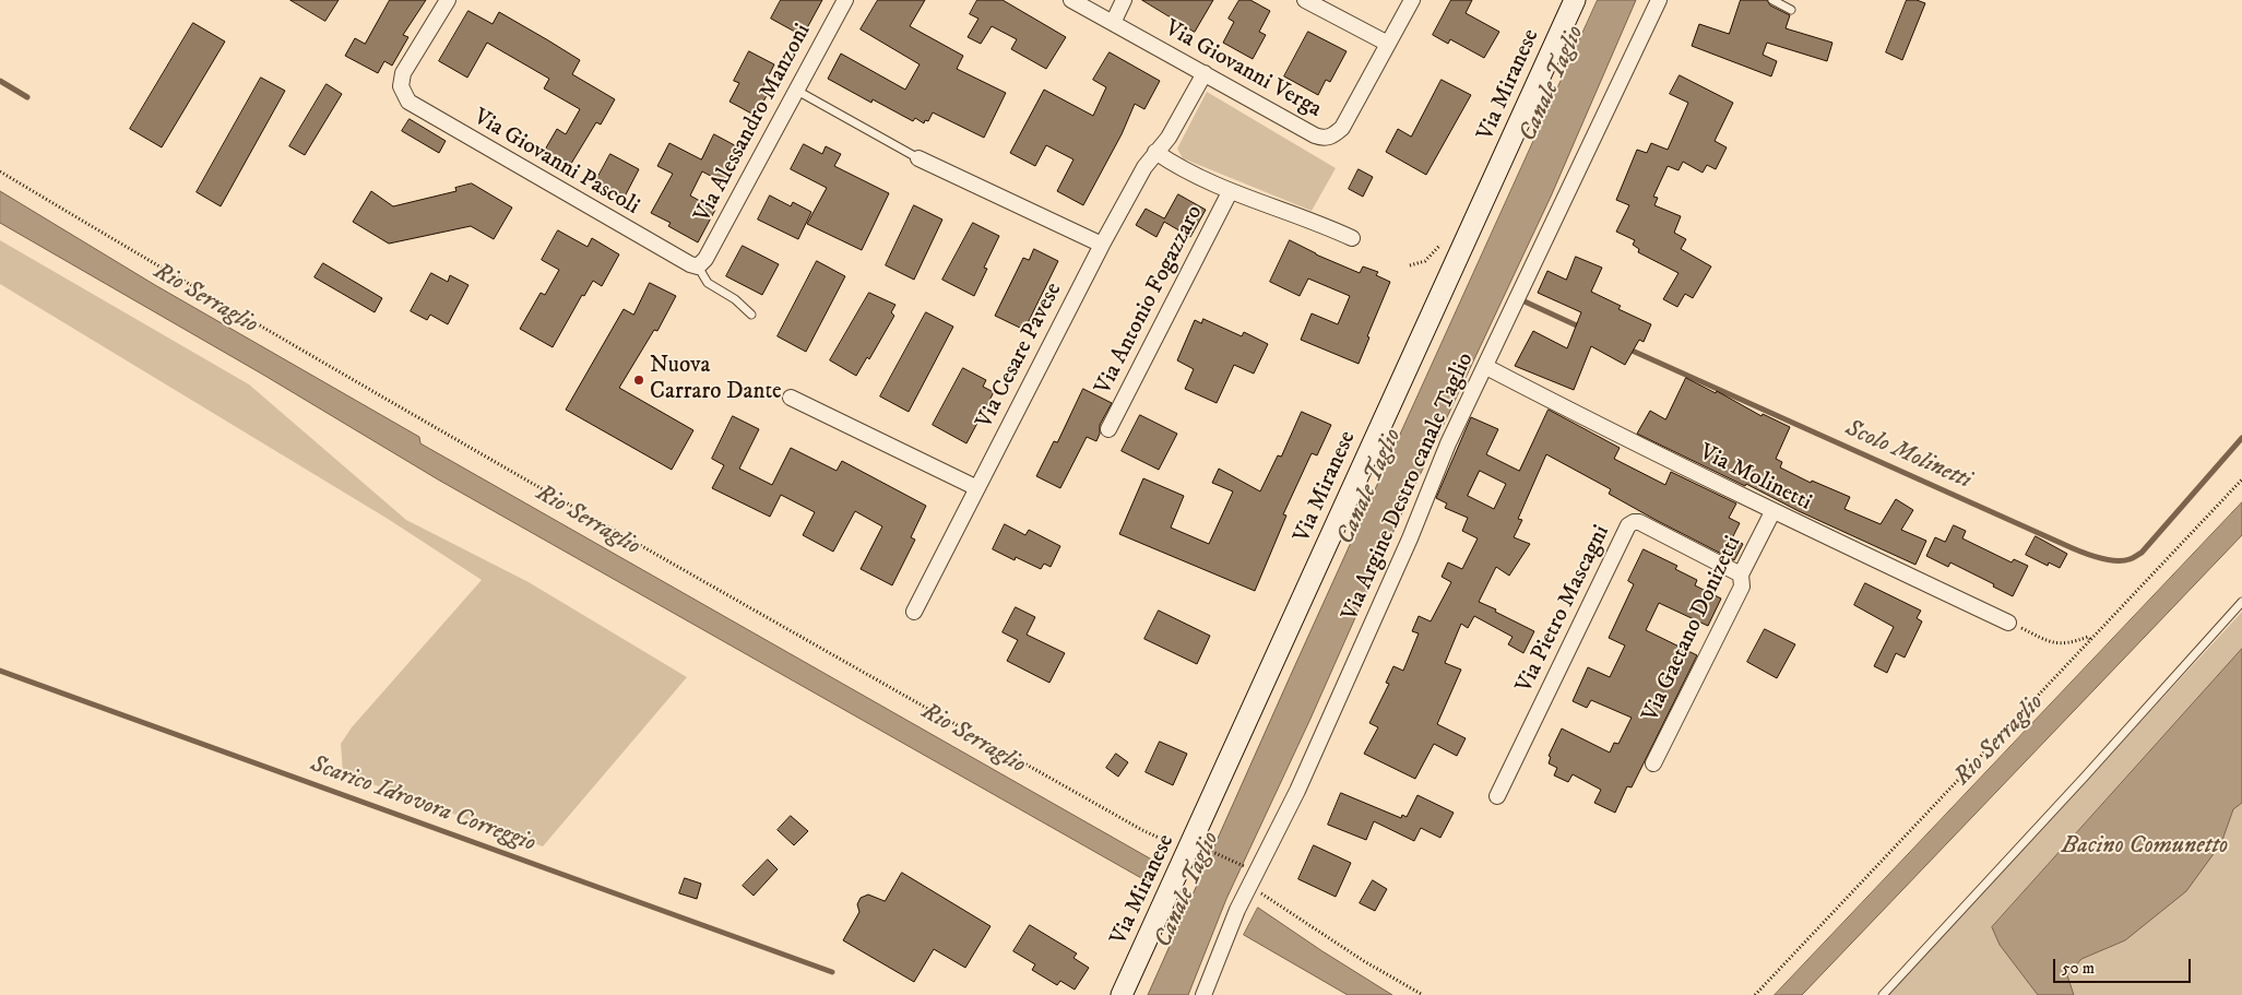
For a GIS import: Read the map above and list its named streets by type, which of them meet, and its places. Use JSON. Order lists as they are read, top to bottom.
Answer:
{
  "streets": {
    "main road": ["Via Miranese"],
    "street": [
      "Via Giovanni Verga",
      "Via Alessandro Manzoni",
      "Via Giovanni Pascoli",
      "Via Antonio Fogazzaro",
      "Via Cesare Pavese",
      "Via Molinetti",
      "Via Argine Destro canale Taglio",
      "Via Pietro Mascagni",
      "Via Gaetano Donizetti"
    ]
  },
  "crossings": [
    ["Via Giovanni Verga", "Via Cesare Pavese"],
    ["Via Alessandro Manzoni", "Via Giovanni Pascoli"],
    ["Via Antonio Fogazzaro", "Via Cesare Pavese"],
    ["Via Molinetti", "Via Argine Destro canale Taglio"],
    ["Via Molinetti", "Via Gaetano Donizetti"],
    ["Via Pietro Mascagni", "Via Gaetano Donizetti"]
  ],
  "water": [
    "Canale Taglio",
    "Rio Serraglio",
    "Scolo Molinetti",
    "Scarico Idrovora Correggio",
    "Bacino Comunetto"
  ],
  "places": ["Nuova Carraro Dante"],
  "scale_bar": "50 m"
}
